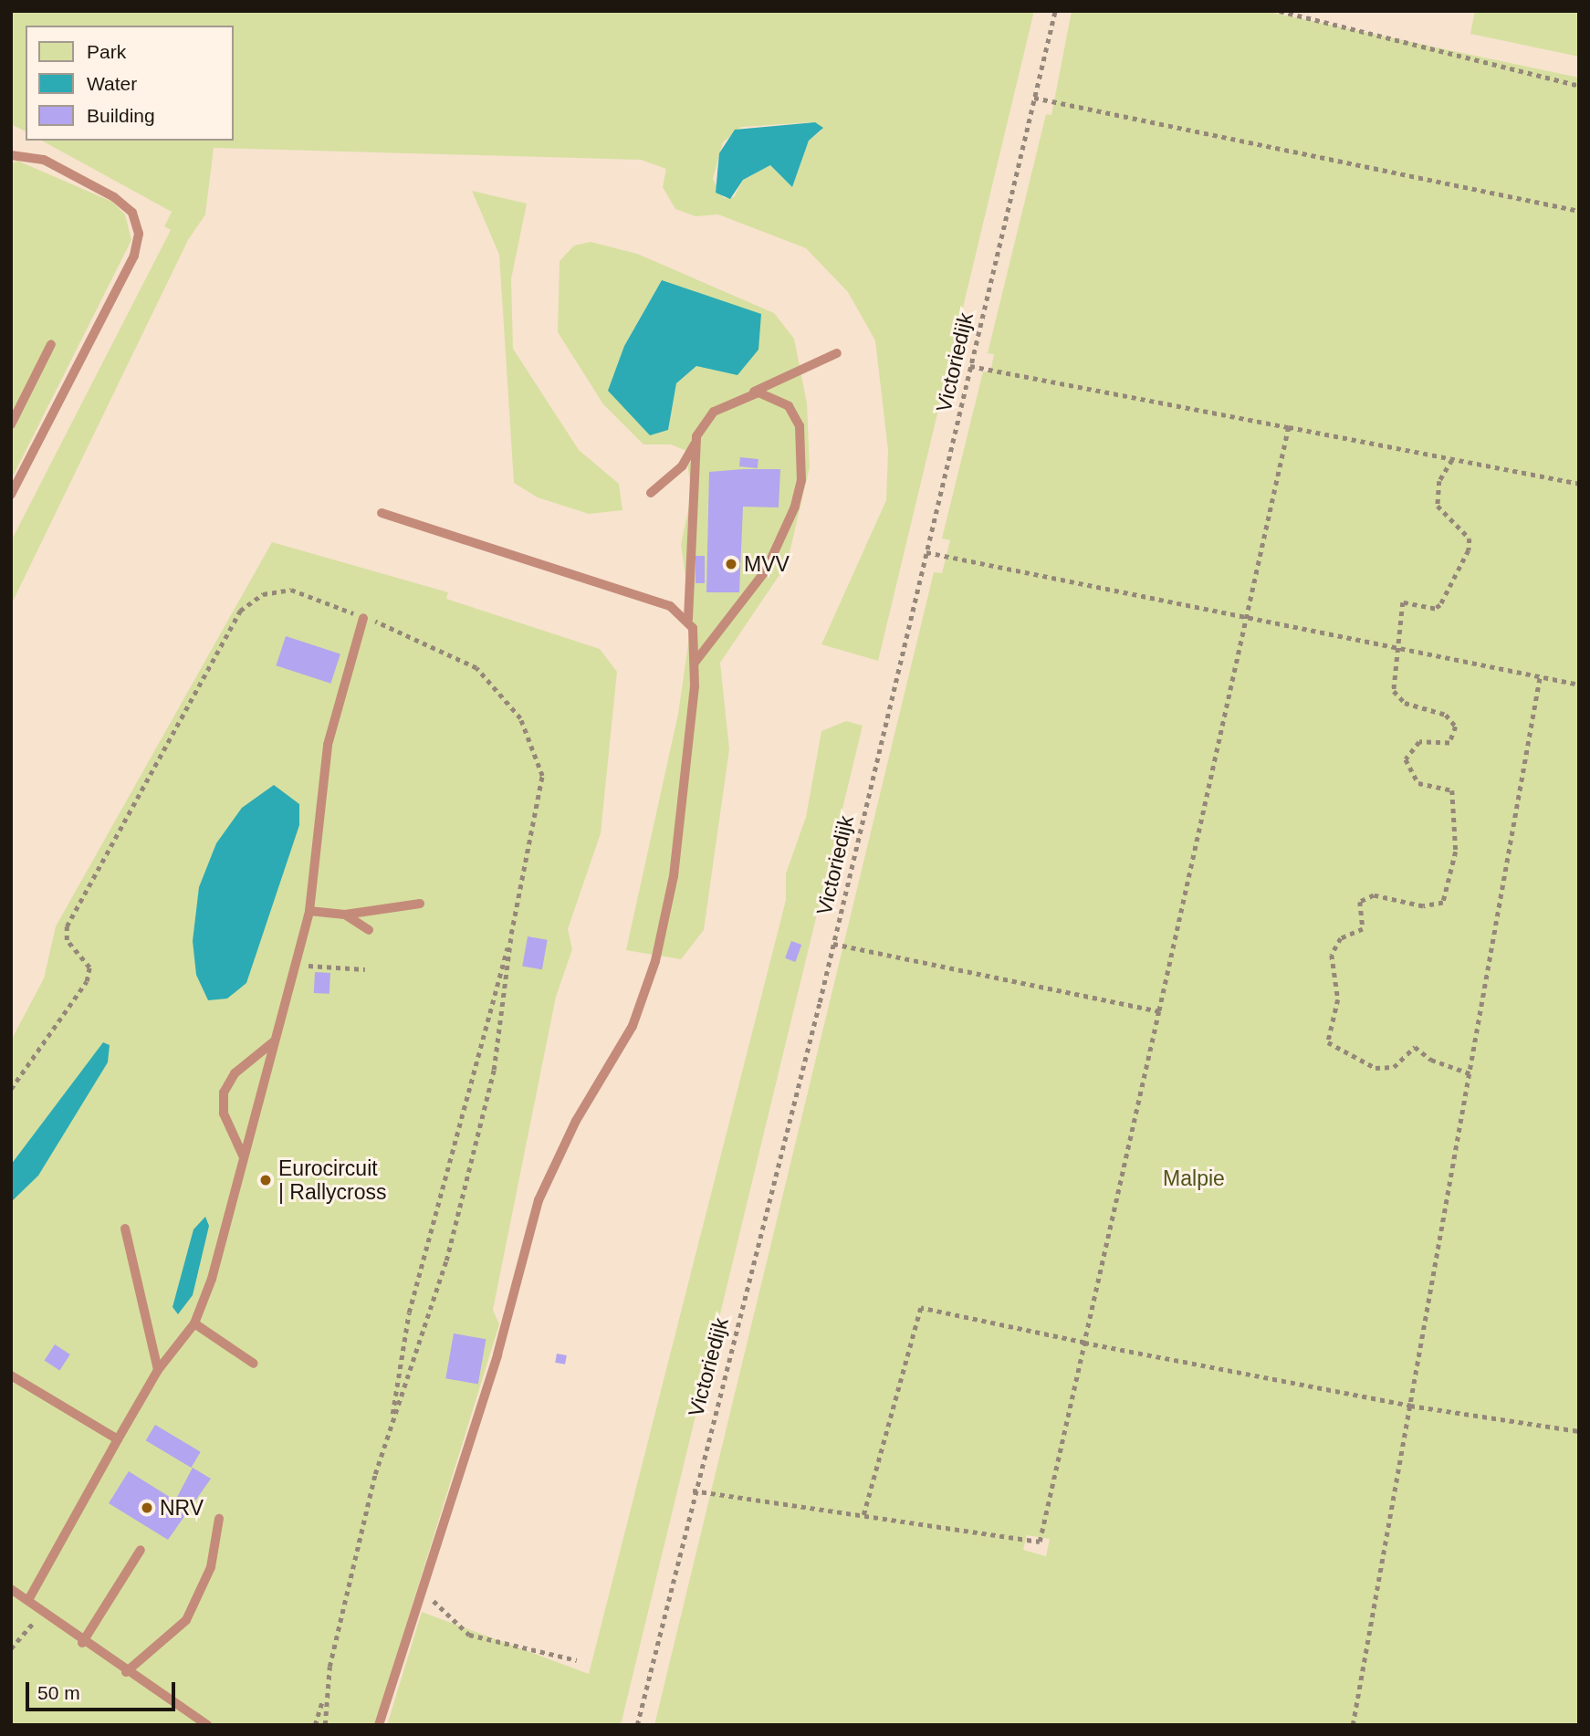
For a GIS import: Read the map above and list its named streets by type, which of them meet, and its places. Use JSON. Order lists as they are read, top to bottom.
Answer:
{
  "streets": {
    "path": ["Victoriedijk"]
  },
  "parks": ["Malpie"],
  "places": ["MVV", "Eurocircuit | Rallycross", "NRV"],
  "legend": ["Park", "Water", "Building"],
  "scale_bar": "50 m"
}
